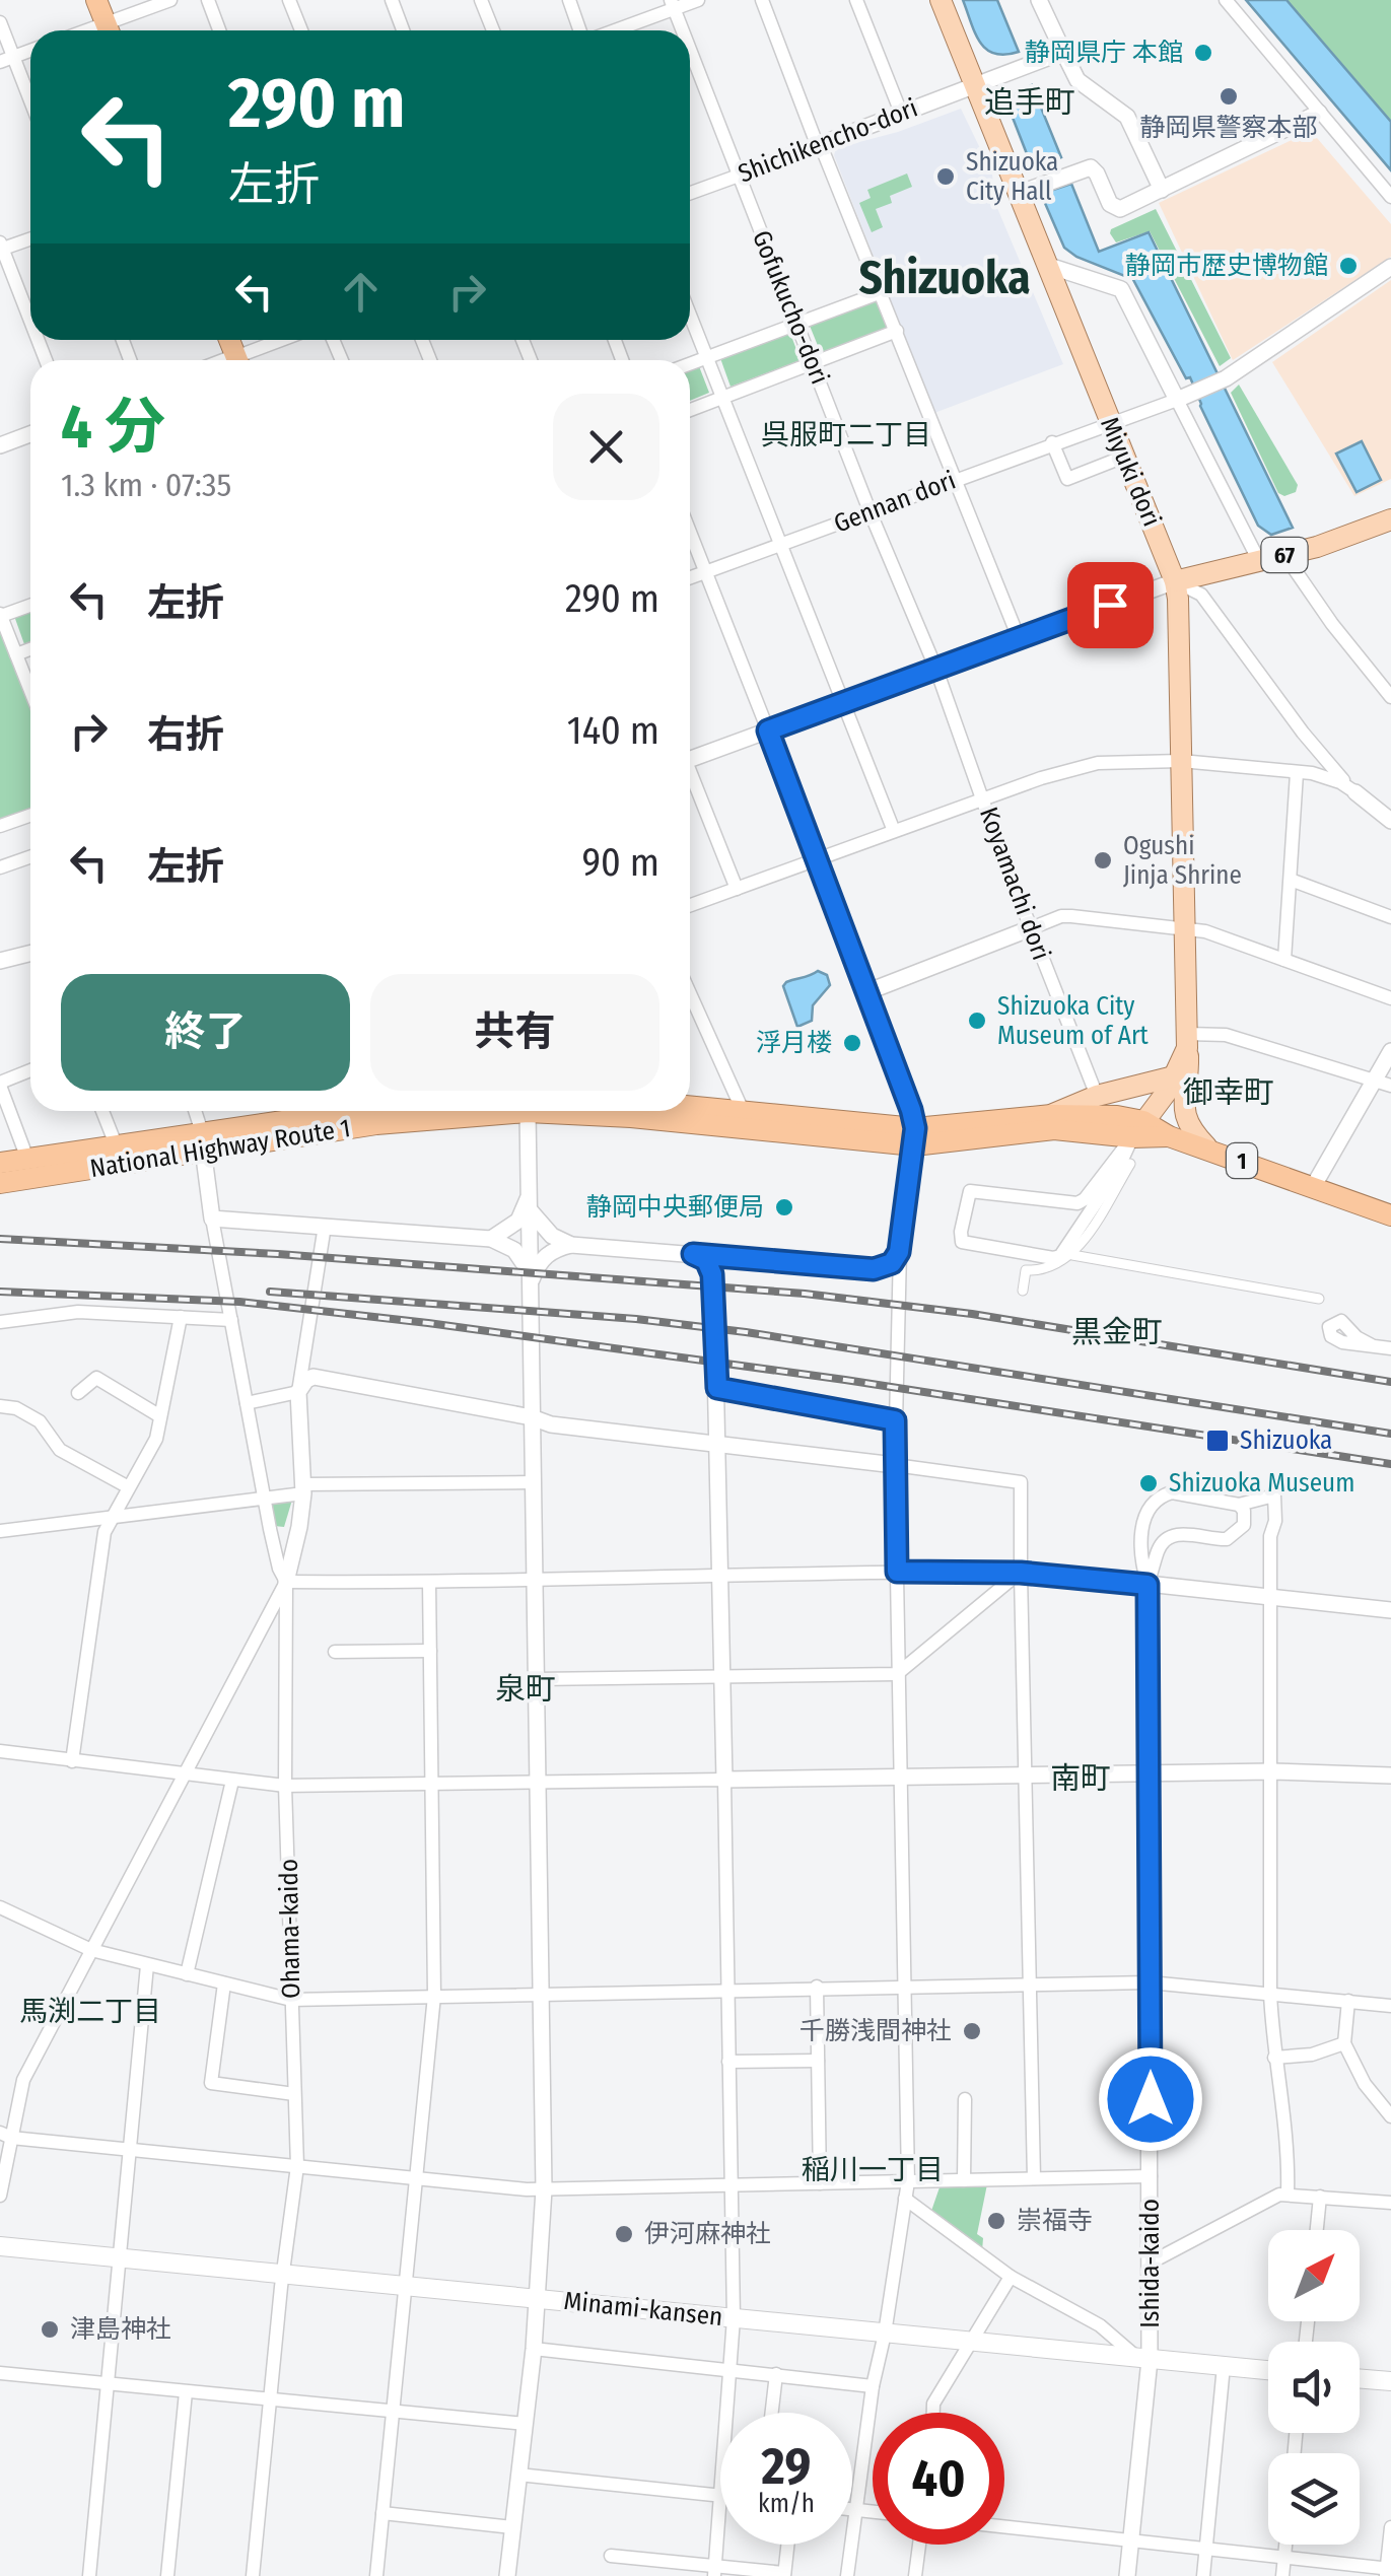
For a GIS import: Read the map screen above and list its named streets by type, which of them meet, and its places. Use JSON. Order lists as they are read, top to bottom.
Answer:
{
  "streets": {
    "highway": ["National Highway Route 1", "1"],
    "main road": ["Miyuki dori", "67", "Minami-kansen"],
    "street": [
      "Shichikencho-dori",
      "Gofukucho-dori",
      "Gennan dori",
      "Koyamachi dori",
      "Ohama-kaido",
      "Ishida-kaido"
    ]
  },
  "crossings": [
    ["Shichikencho-dori", "Gofukucho-dori"],
    ["Shichikencho-dori", "Miyuki dori"],
    ["Gofukucho-dori", "Gennan dori"],
    ["Gofukucho-dori", "Koyamachi dori"],
    ["Miyuki dori", "Gennan dori"],
    ["Miyuki dori", "67"],
    ["Miyuki dori", "National Highway Route 1"],
    ["Ohama-kaido", "Minami-kansen"],
    ["Ishida-kaido", "Minami-kansen"]
  ],
  "districts": [
    "追手町",
    "Shizuoka",
    "呉服町二丁目",
    "御幸町",
    "黒金町",
    "泉町",
    "南町",
    "馬渕二丁目",
    "稲川一丁目"
  ],
  "places": {
    "other": [
      "静岡県庁 本館",
      "静岡県警察本部",
      "Shizuoka City Hall",
      "静岡市歴史博物館",
      "Ogushi Jinja Shrine",
      "Shizuoka City Museum of Art",
      "浮月楼",
      "静岡中央郵便局",
      "Shizuoka Museum",
      "千勝浅間神社",
      "崇福寺",
      "伊河麻神社",
      "津島神社"
    ],
    "transit": ["Shizuoka"]
  },
  "north": "top right",
  "page": {
    "turn": ["290 m", "左折"],
    "heading": ["4 分", "1.3 km · 07:35"],
    "list": [
      {
        "name": "左折",
        "value": "290 m"
      },
      {
        "name": "右折",
        "value": "140 m"
      },
      {
        "name": "左折",
        "value": "90 m"
      }
    ],
    "buttons": ["終了", "共有"],
    "speed": "29 km/h",
    "limit": "40"
  }
}
